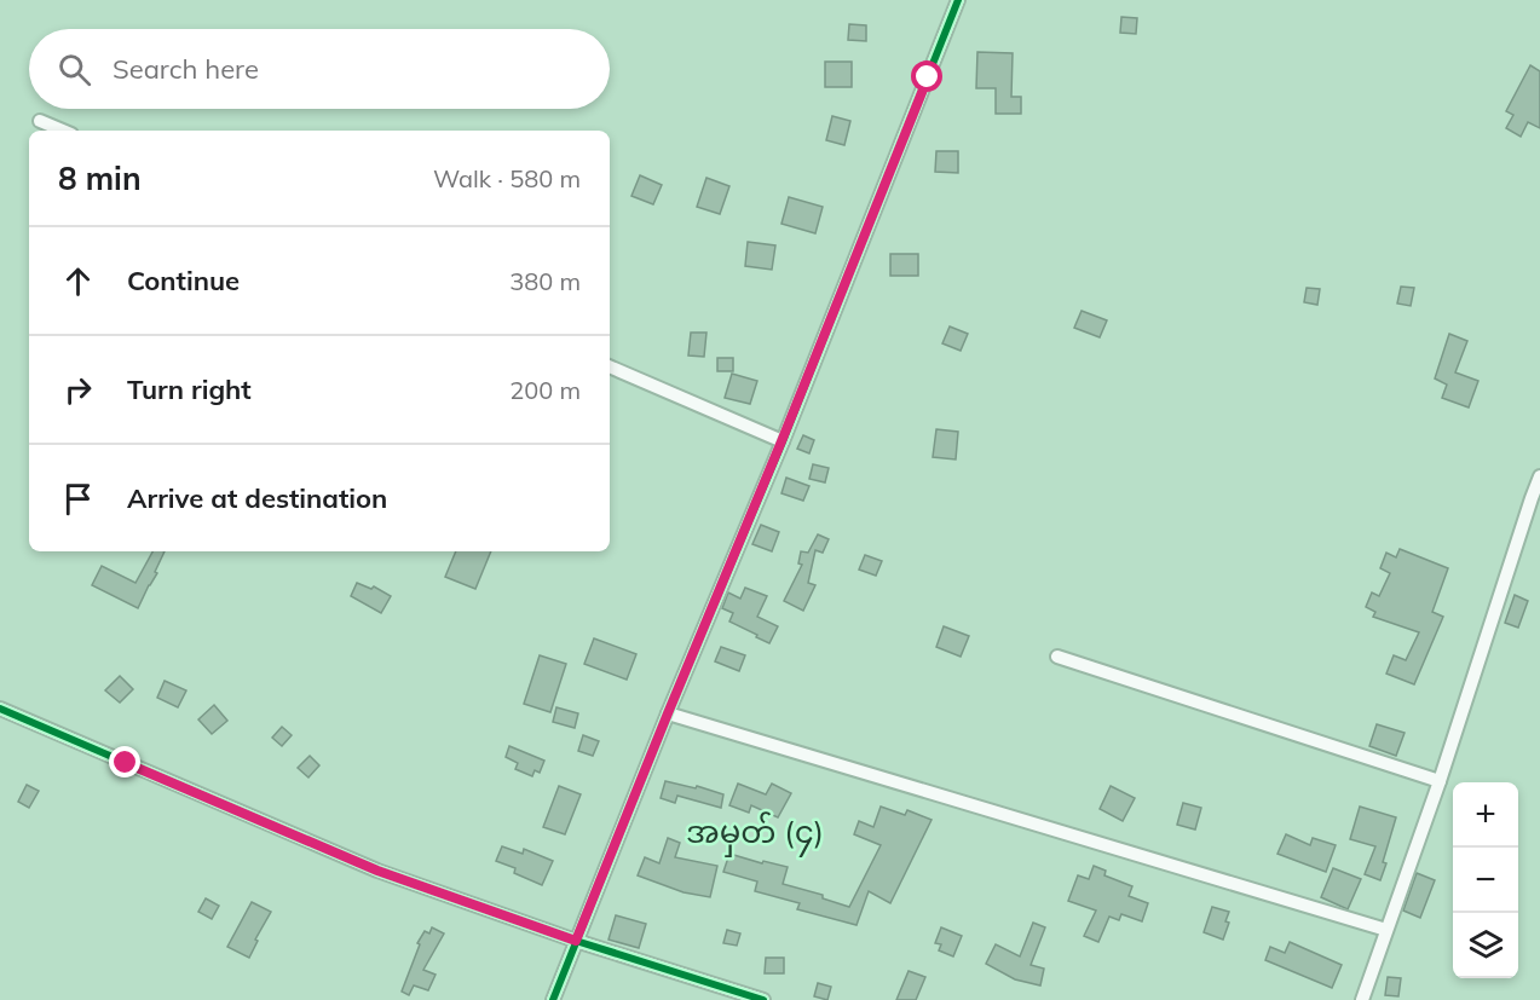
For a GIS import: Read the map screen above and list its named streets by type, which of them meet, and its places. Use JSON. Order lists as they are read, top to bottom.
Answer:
{
  "districts": ["အမှတ် (၄)"],
  "page": {
    "search": "Search here",
    "heading": ["8 min", "Walk · 580 m"],
    "list": [
      ["Continue", "380 m"],
      ["Turn right", "200 m"],
      "Arrive at destination"
    ],
    "map_buttons": ["+", "−"]
  }
}
